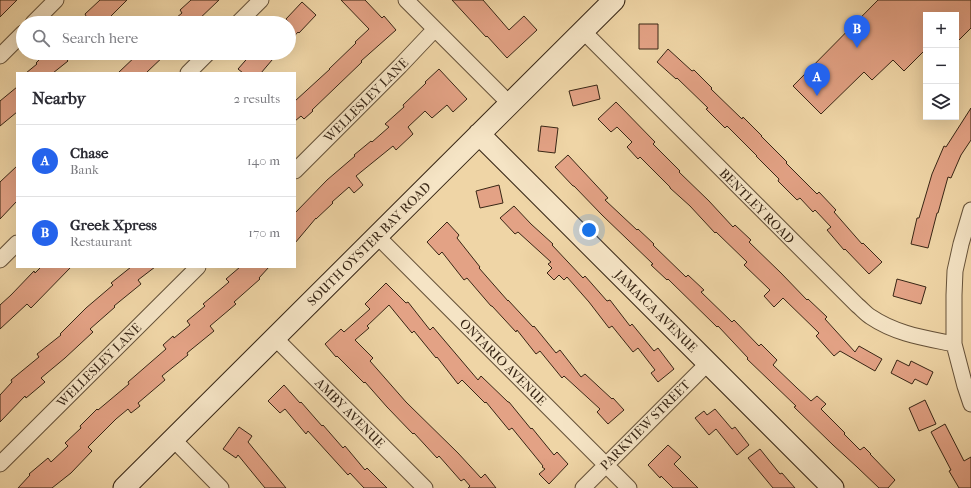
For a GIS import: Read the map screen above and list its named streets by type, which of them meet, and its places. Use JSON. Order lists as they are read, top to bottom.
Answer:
{
  "streets": {
    "main road": ["SOUTH OYSTER BAY ROAD", "JAMAICA AVENUE"],
    "street": [
      "WELLESLEY LANE",
      "BENTLEY ROAD",
      "ONTARIO AVENUE",
      "AMBY AVENUE",
      "PARKVIEW STREET"
    ]
  },
  "crossings": [
    ["BENTLEY ROAD", "SOUTH OYSTER BAY ROAD"],
    ["SOUTH OYSTER BAY ROAD", "JAMAICA AVENUE"],
    ["SOUTH OYSTER BAY ROAD", "ONTARIO AVENUE"],
    ["SOUTH OYSTER BAY ROAD", "AMBY AVENUE"],
    ["JAMAICA AVENUE", "PARKVIEW STREET"],
    ["ONTARIO AVENUE", "PARKVIEW STREET"]
  ],
  "page": {
    "map_buttons": ["+", "−"],
    "pins": ["B", "A"],
    "search": "Search here",
    "heading": ["Nearby", "2 results"],
    "list": [
      {
        "mark": "A",
        "name": "Chase",
        "note": "Bank",
        "value": "140 m"
      },
      {
        "mark": "B",
        "name": "Greek Xpress",
        "note": "Restaurant",
        "value": "170 m"
      }
    ]
  }
}
